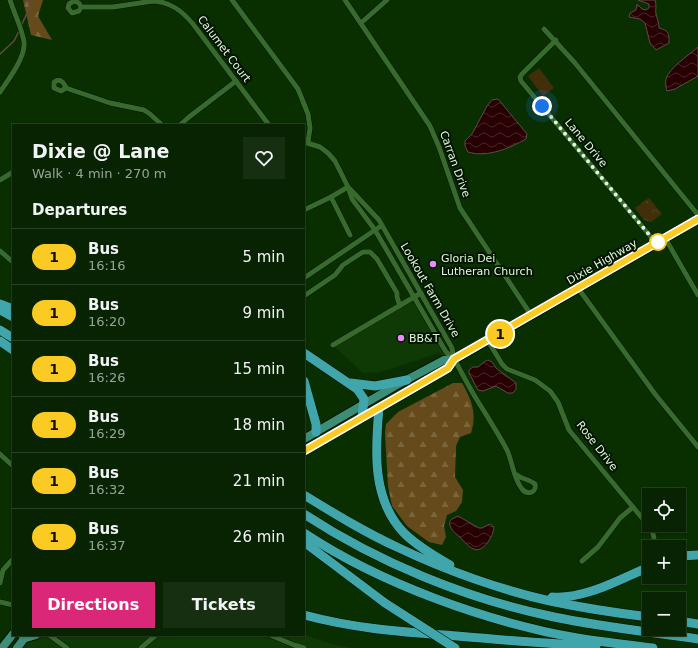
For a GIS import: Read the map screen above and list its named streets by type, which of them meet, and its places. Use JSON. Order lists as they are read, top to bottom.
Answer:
{
  "streets": {
    "main road": ["Dixie Highway"],
    "street": [
      "Calumet Court",
      "Lane Drive",
      "Carran Drive",
      "Lookout Farm Drive",
      "Rose Drive"
    ]
  },
  "crossings": [
    ["Lane Drive", "Dixie Highway"],
    ["Carran Drive", "Dixie Highway"],
    ["Dixie Highway", "Lookout Farm Drive"],
    ["Dixie Highway", "Rose Drive"]
  ],
  "places": ["Gloria Dei Lutheran Church", "BB&T"],
  "lines": ["bus line 1"],
  "page": {
    "on_map": "1",
    "heading": [
      ["Dixie @ Lane", "Walk · 4 min · 270 m"],
      "Departures"
    ],
    "list": [
      {
        "mark": "1",
        "name": "Bus",
        "note": "16:16",
        "value": "5 min"
      },
      {
        "mark": "1",
        "name": "Bus",
        "note": "16:20",
        "value": "9 min"
      },
      {
        "mark": "1",
        "name": "Bus",
        "note": "16:26",
        "value": "15 min"
      },
      {
        "mark": "1",
        "name": "Bus",
        "note": "16:29",
        "value": "18 min"
      },
      {
        "mark": "1",
        "name": "Bus",
        "note": "16:32",
        "value": "21 min"
      },
      {
        "mark": "1",
        "name": "Bus",
        "note": "16:37",
        "value": "26 min"
      }
    ],
    "map_buttons": ["+", "−"],
    "buttons": ["Directions", "Tickets"]
  }
}
